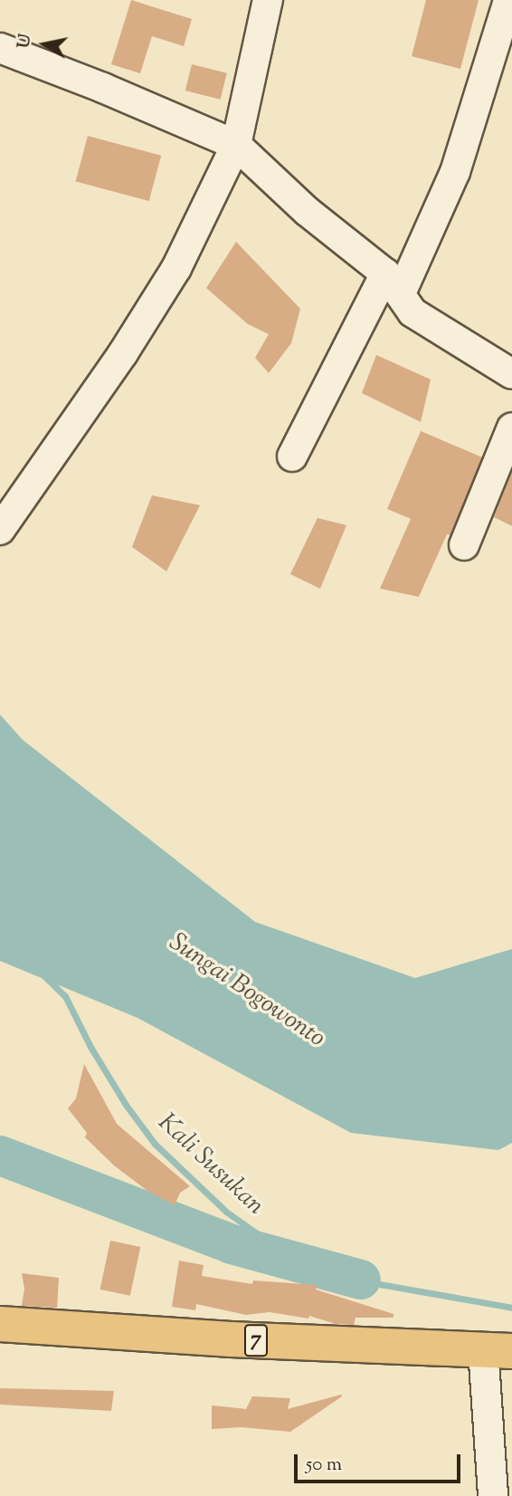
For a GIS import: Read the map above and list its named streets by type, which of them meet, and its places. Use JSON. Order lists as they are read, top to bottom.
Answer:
{
  "streets": {
    "highway": ["7"]
  },
  "water": ["Sungai Bogowonto", "Kali Susukan"],
  "scale_bar": "50 m",
  "north": "left"
}
